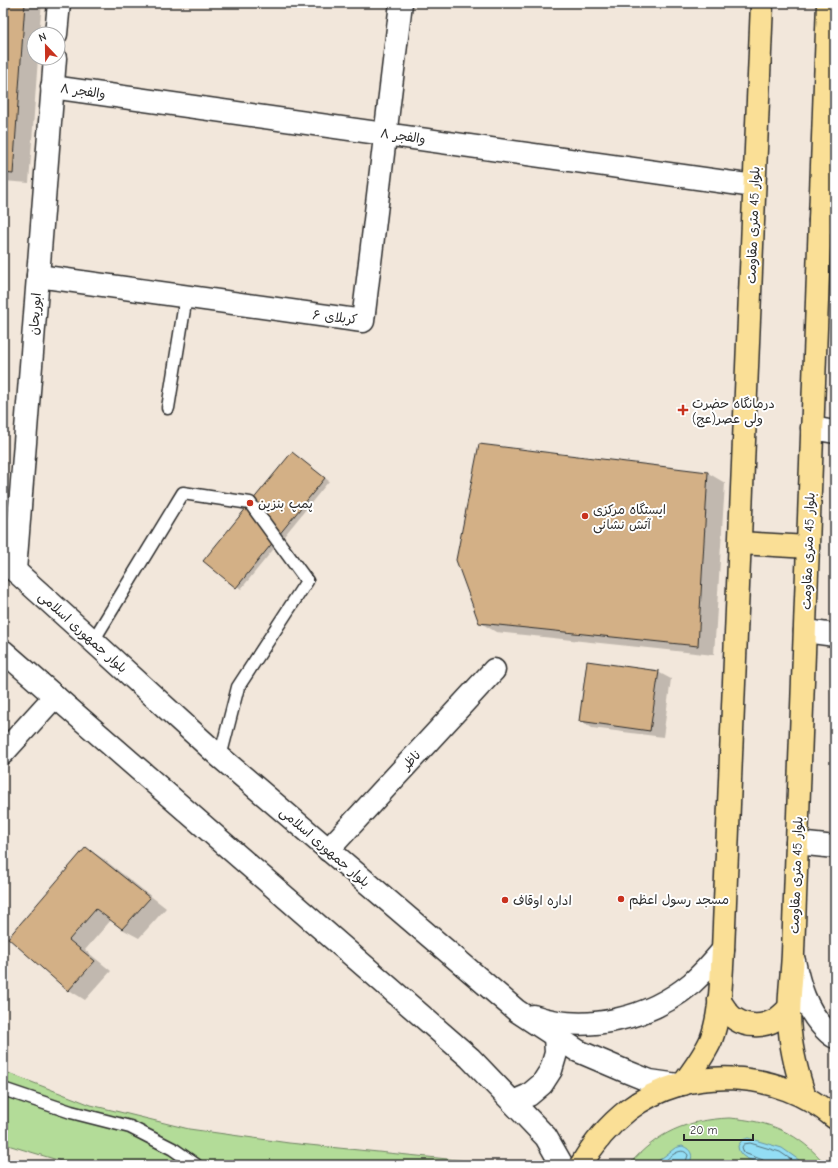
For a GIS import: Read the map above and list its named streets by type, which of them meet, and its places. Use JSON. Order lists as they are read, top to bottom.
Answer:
{
  "streets": {
    "main road": ["بلوار 45 متری مقاومت"],
    "street": [
      "والفجر ۸",
      "ابوریحان",
      "کربلای ۶",
      "بلوار جمهوری اسلامی",
      "ناظر"
    ]
  },
  "crossings": [
    ["والفجر ۸", "بلوار 45 متری مقاومت"],
    ["والفجر ۸", "ابوریحان"],
    ["والفجر ۸", "کربلای ۶"],
    ["بلوار 45 متری مقاومت", "بلوار جمهوری اسلامی"],
    ["ابوریحان", "کربلای ۶"],
    ["ابوریحان", "بلوار جمهوری اسلامی"],
    ["بلوار جمهوری اسلامی", "ناظر"]
  ],
  "places": {
    "health": ["درمانگاه حضرت ولی عصر(عج)"],
    "other": [
      "پمپ بنزین",
      "ایستگاه مرکزی آتش نشانی",
      "مسجد رسول اعظم",
      "اداره اوقاف"
    ]
  },
  "scale_bar": "20 m",
  "north": "top"
}
